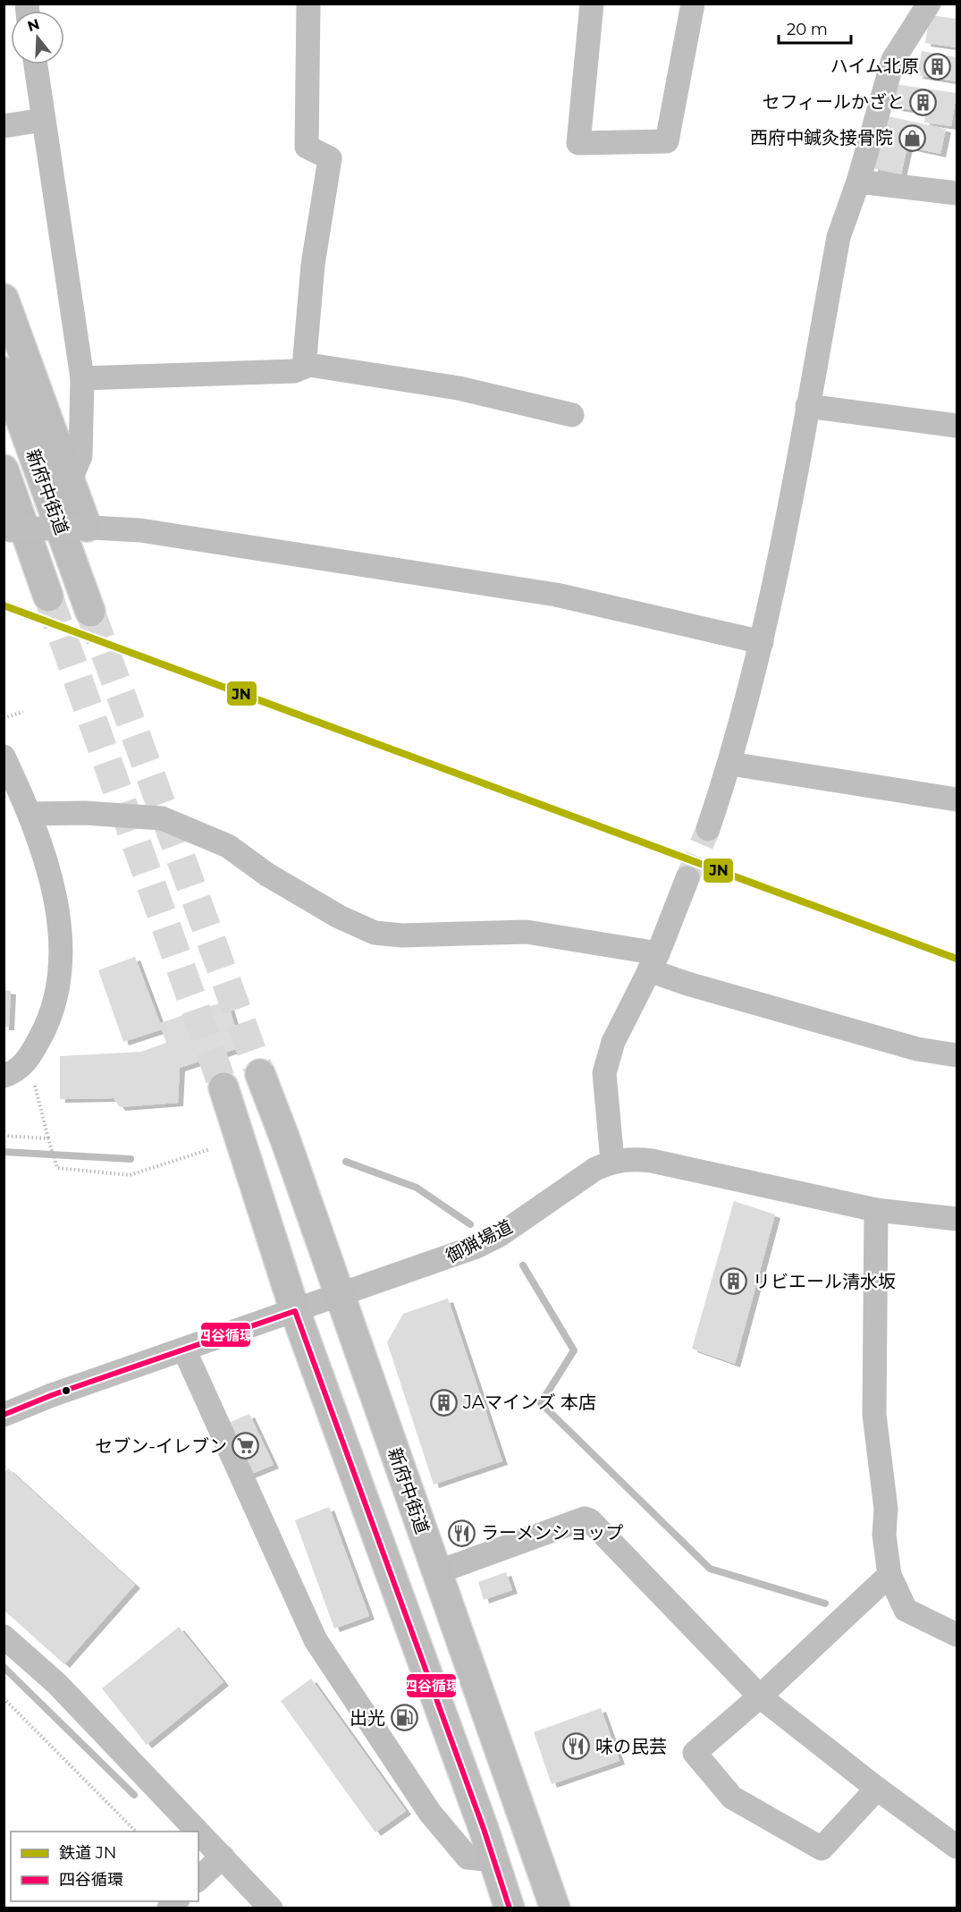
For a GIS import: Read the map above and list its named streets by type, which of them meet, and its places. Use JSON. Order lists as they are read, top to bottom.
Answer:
{
  "streets": {
    "main road": ["新府中街道"],
    "street": ["御猟場道"]
  },
  "crossings": [
    ["新府中街道", "御猟場道"]
  ],
  "places": {
    "building": [
      "ハイム北原",
      "セフィールかざと",
      "リビエール清水坂",
      "JAマインズ 本店"
    ],
    "shop": ["西府中鍼灸接骨院"],
    "supermarket": ["セブン-イレブン"],
    "restaurant": ["ラーメンショップ", "味の民芸"],
    "fuel station": ["出光"]
  },
  "lines": ["rail line JN", "transit line 四谷循環"],
  "legend": ["鉄道 JN", "四谷循環"],
  "scale_bar": "20 m",
  "north": "top"
}
